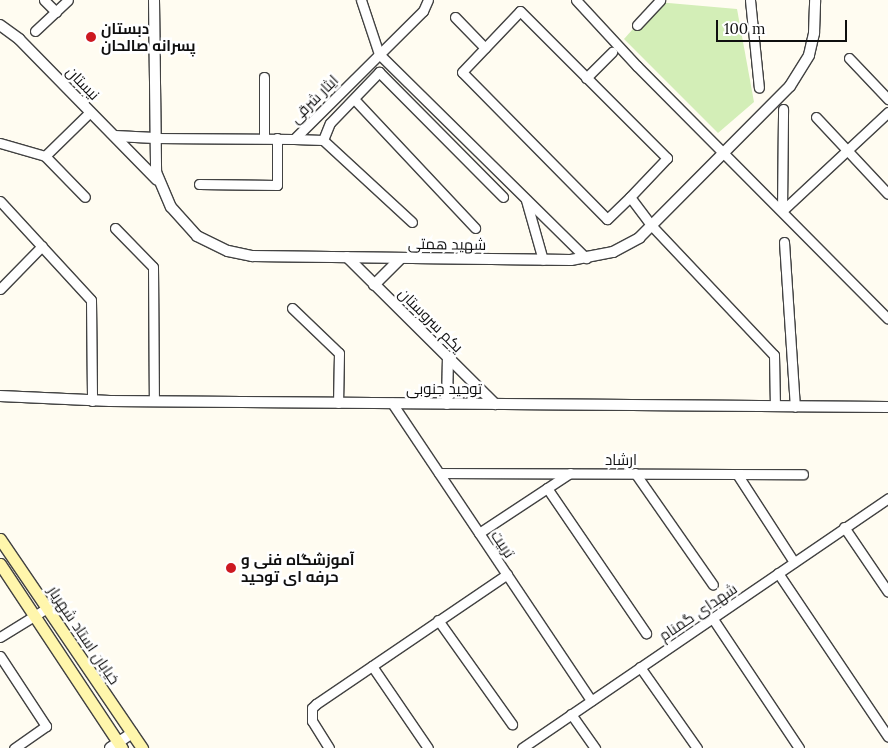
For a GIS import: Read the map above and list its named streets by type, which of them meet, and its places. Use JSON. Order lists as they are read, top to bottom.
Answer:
{
  "streets": {
    "main road": ["خیابان استاد شهریار"],
    "street": [
      "نيستان",
      "ایثار شرقی",
      "شهید همتی",
      "یکم سروستان",
      "توحید جنوبی",
      "ارشاد",
      "تربیت",
      "شهدای گمنام"
    ]
  },
  "crossings": [
    ["نيستان", "شهید همتی"],
    ["ایثار شرقی", "شهید همتی"],
    ["شهید همتی", "یکم سروستان"],
    ["یکم سروستان", "توحید جنوبی"],
    ["توحید جنوبی", "تربیت"],
    ["ارشاد", "تربیت"],
    ["تربیت", "شهدای گمنام"]
  ],
  "places": ["دبستان پسرانه صالحان", "آموزشگاه فنی و حرفه ای توحید"],
  "scale_bar": "100 m"
}
